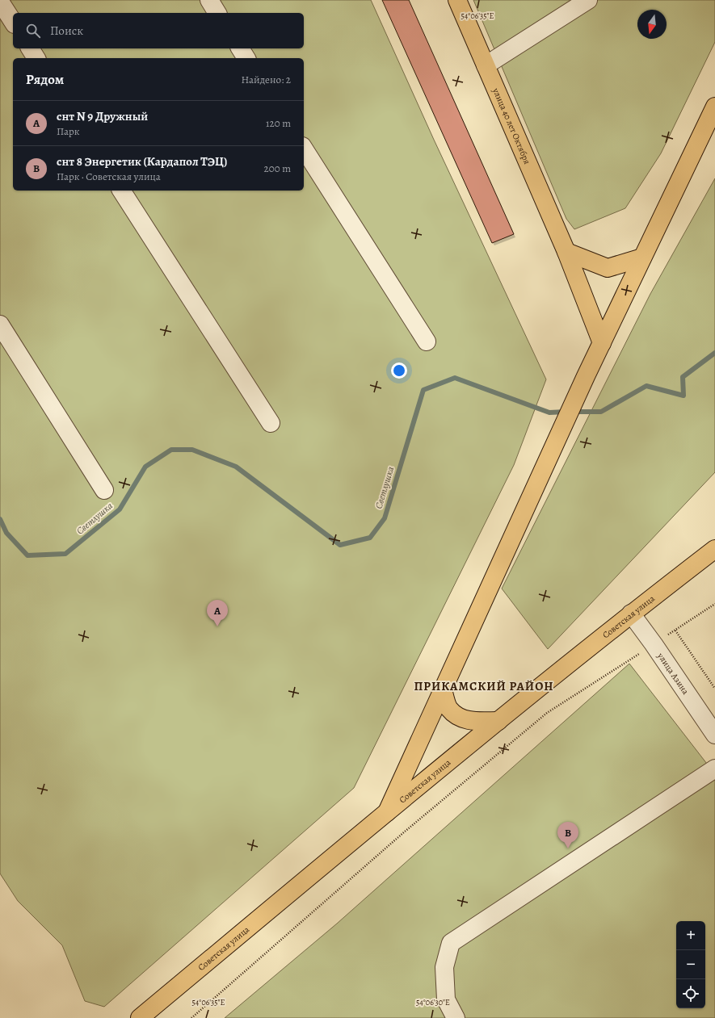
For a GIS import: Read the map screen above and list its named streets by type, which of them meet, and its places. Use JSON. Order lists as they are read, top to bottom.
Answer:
{
  "streets": {
    "main road": ["улица 40 лет Октября", "Советская улица"],
    "street": ["улица Азина"]
  },
  "crossings": [
    ["Советская улица", "улица Азина"]
  ],
  "districts": ["ПРИКАМСКИЙ РАЙОН"],
  "water": ["Светлушка"],
  "north": "bottom",
  "page": {
    "search": "Поиск",
    "heading": ["Рядом", "Найдено: 2"],
    "list": [
      {
        "mark": "A",
        "name": "снт N 9 Дружный",
        "note": "Парк",
        "value": "120 m"
      },
      {
        "mark": "B",
        "name": "снт 8 Энергетик (Кардапол ТЭЦ)",
        "note": "Парк · Советская улица",
        "value": "200 m"
      }
    ],
    "pins": ["A", "B"],
    "map_buttons": ["+", "−"]
  },
  "coordinates": ["54°06'35\"E", "54°06'30\"E"]
}
